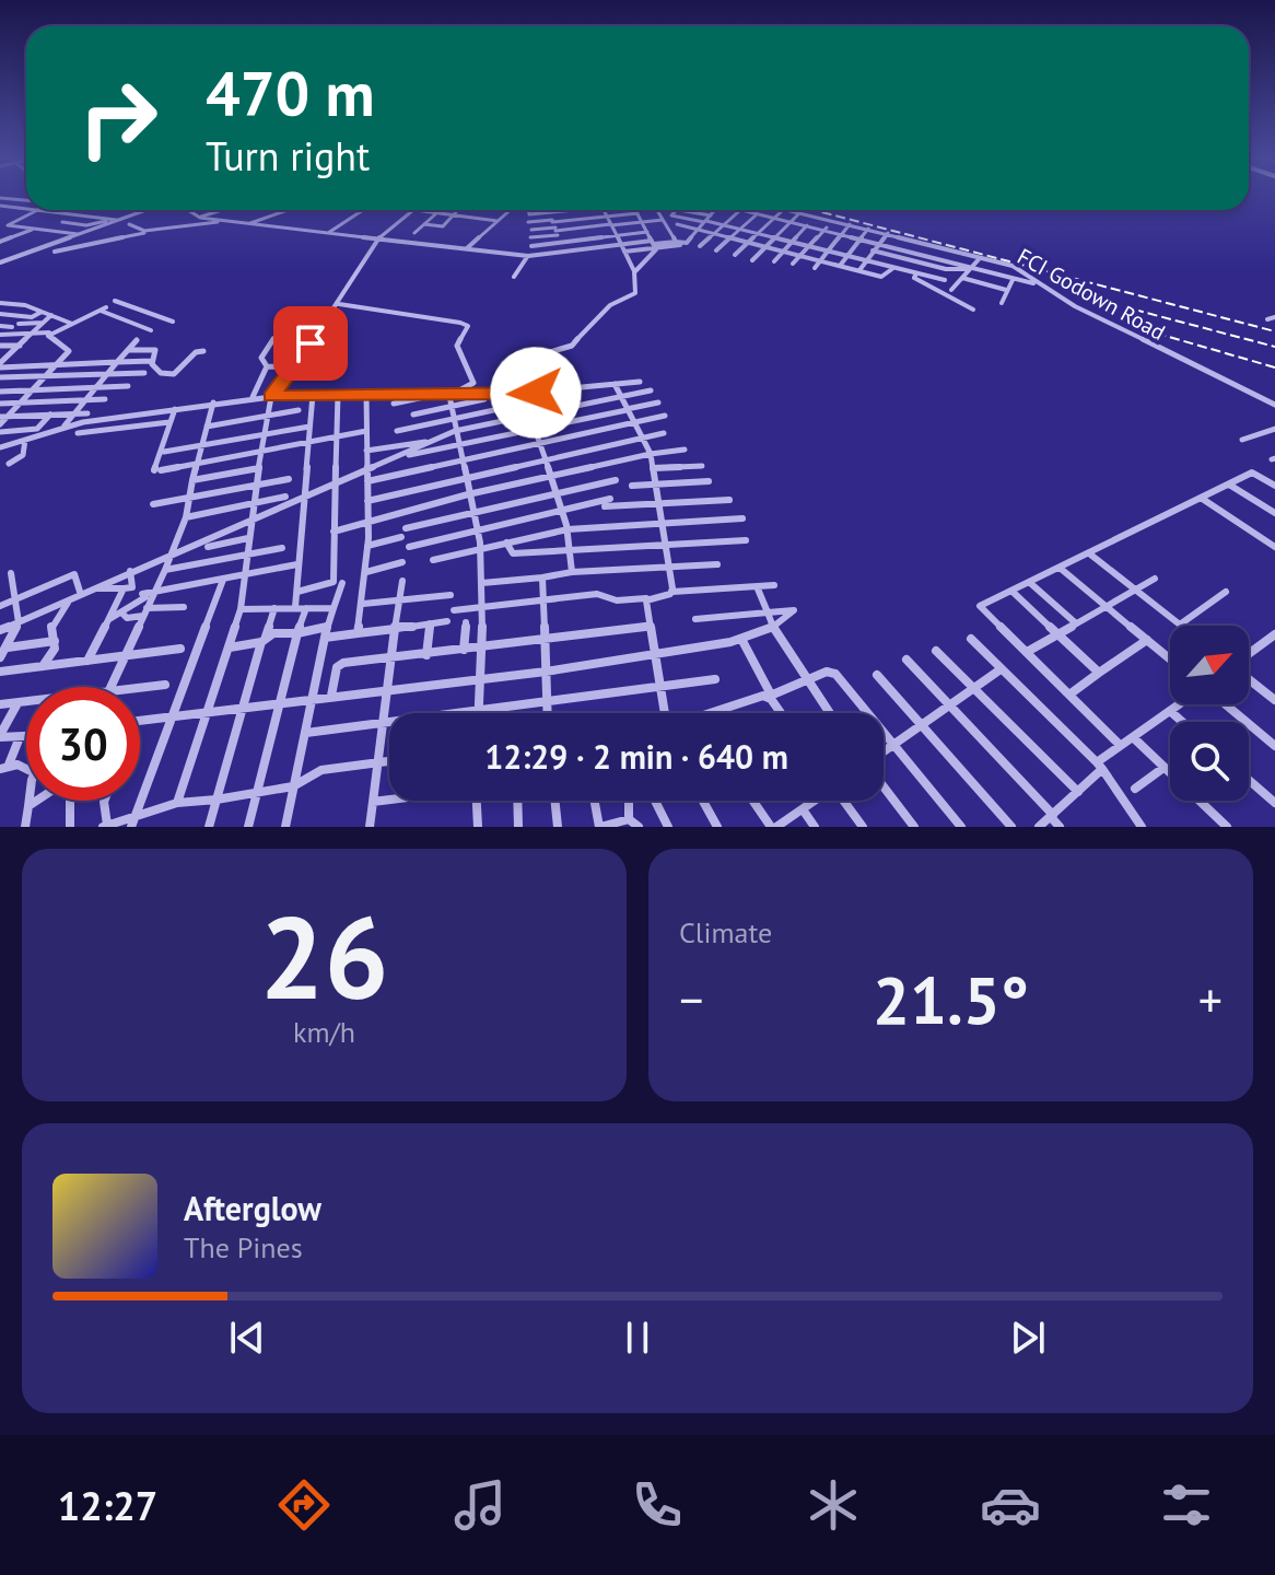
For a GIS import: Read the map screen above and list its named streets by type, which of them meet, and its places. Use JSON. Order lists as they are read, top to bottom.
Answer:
{
  "streets": {
    "street": ["FCI Godown Road"]
  },
  "north": "top right",
  "page": {
    "turn": ["470 m", "Turn right"],
    "limit": "30",
    "trip": "12:29 · 2 min · 640 m",
    "tile": [
      ["26", "km/h"],
      "Climate"
    ],
    "heat": ["−", "21.5°", "+"],
    "song": ["Afterglow", "The Pines"],
    "tabs": "12:27"
  }
}
